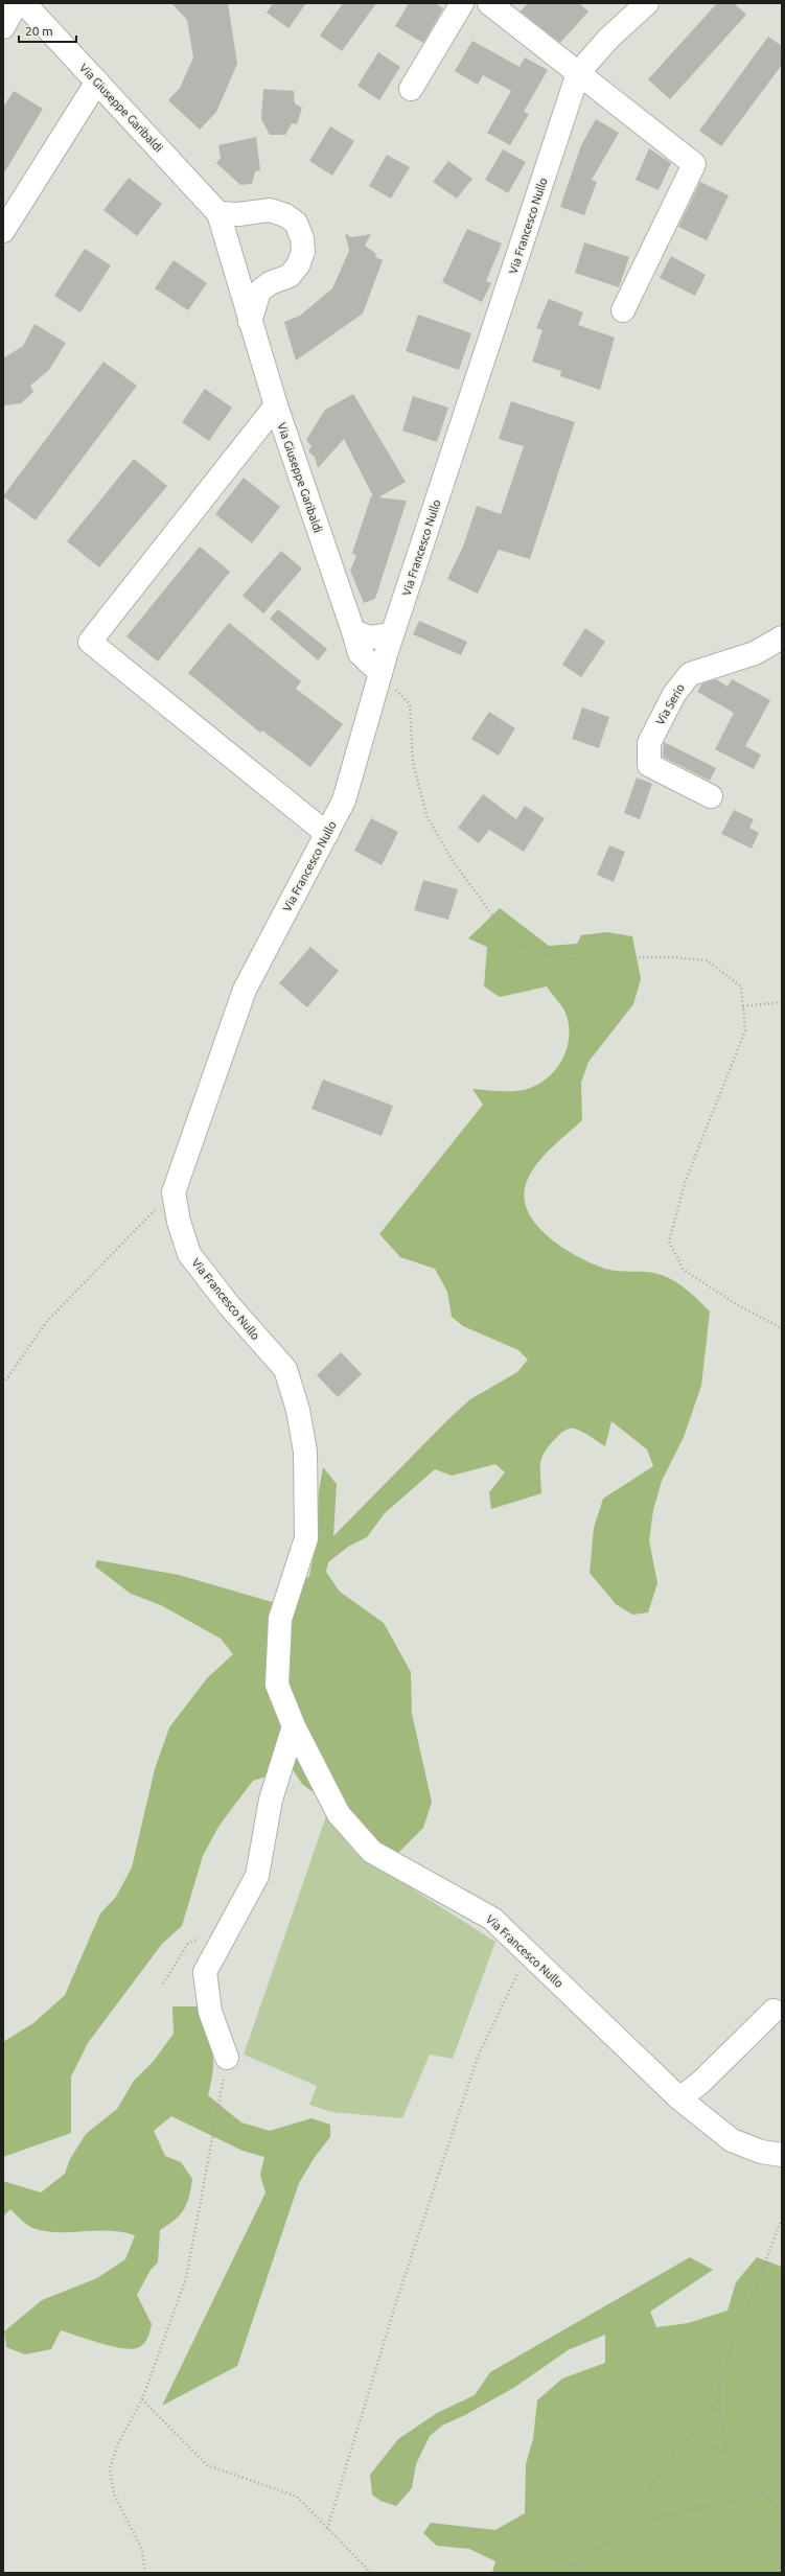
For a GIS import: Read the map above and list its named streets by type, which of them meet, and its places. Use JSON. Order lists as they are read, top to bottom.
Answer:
{
  "streets": {
    "street": ["Via Giuseppe Garibaldi", "Via Francesco Nullo", "Via Serio"]
  },
  "crossings": [
    ["Via Giuseppe Garibaldi", "Via Francesco Nullo"]
  ],
  "scale_bar": "20 m"
}
